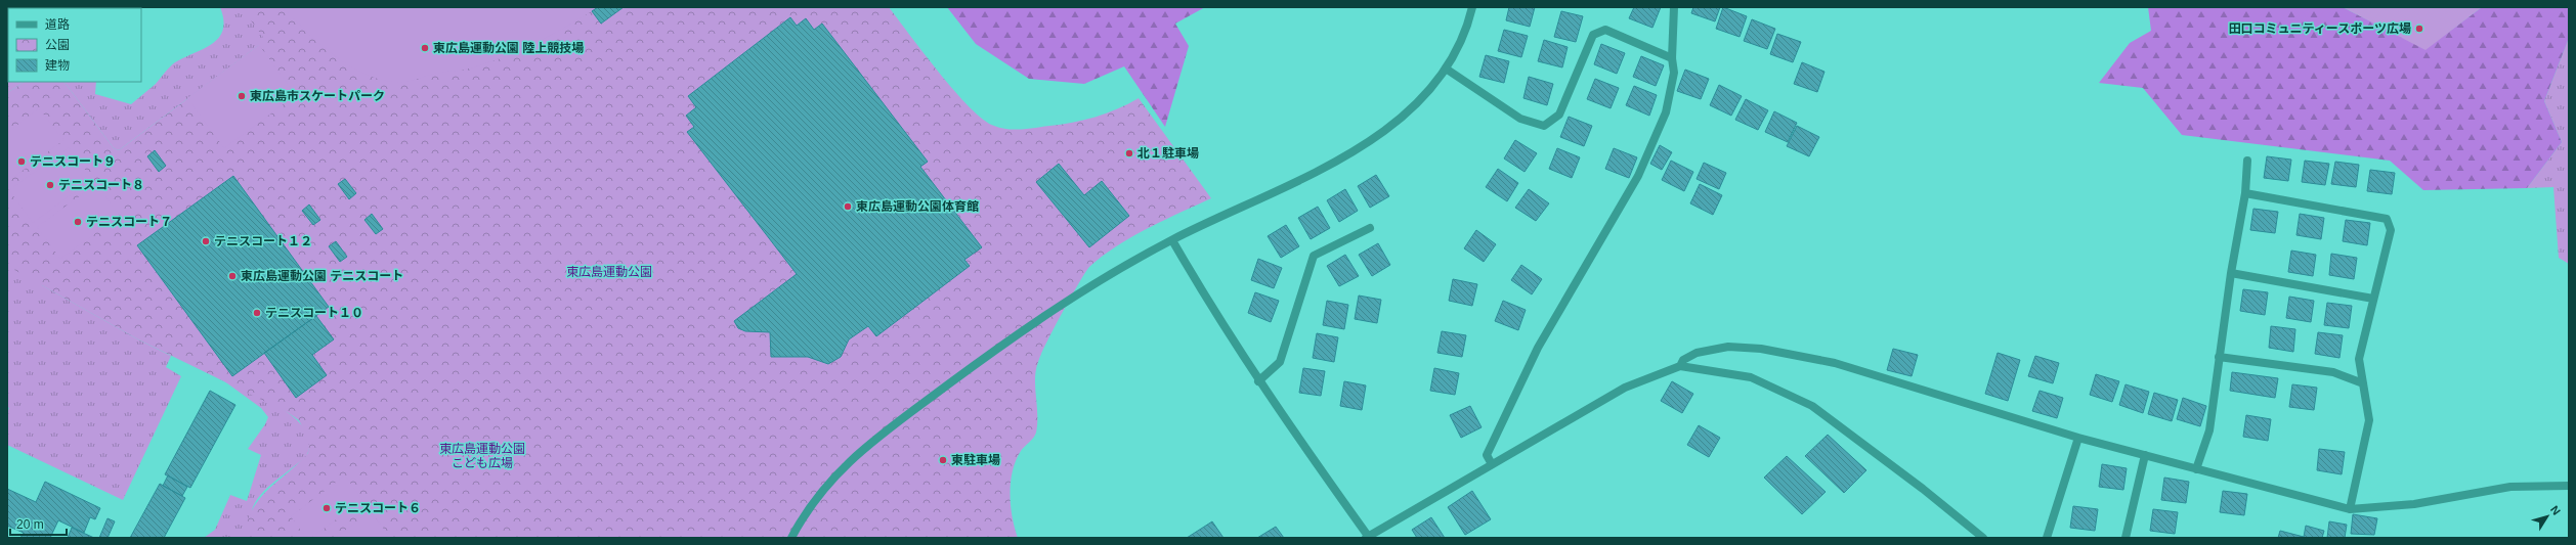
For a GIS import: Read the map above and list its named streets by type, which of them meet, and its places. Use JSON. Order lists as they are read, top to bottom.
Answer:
{
  "parks": ["東広島運動公園", "東広島運動公園 こども広場"],
  "places": [
    "田口コミュニティースポーツ広場",
    "東広島運動公園 陸上競技場",
    "東広島市スケートパーク",
    "北１駐車場",
    "テニスコート９",
    "テニスコート８",
    "東広島運動公園体育館",
    "テニスコート７",
    "テニスコート１２",
    "東広島運動公園 テニスコート",
    "テニスコート１０",
    "東駐車場",
    "テニスコート６"
  ],
  "legend": ["道路", "公園", "建物"],
  "scale_bar": "20 m",
  "north": "top right"
}
